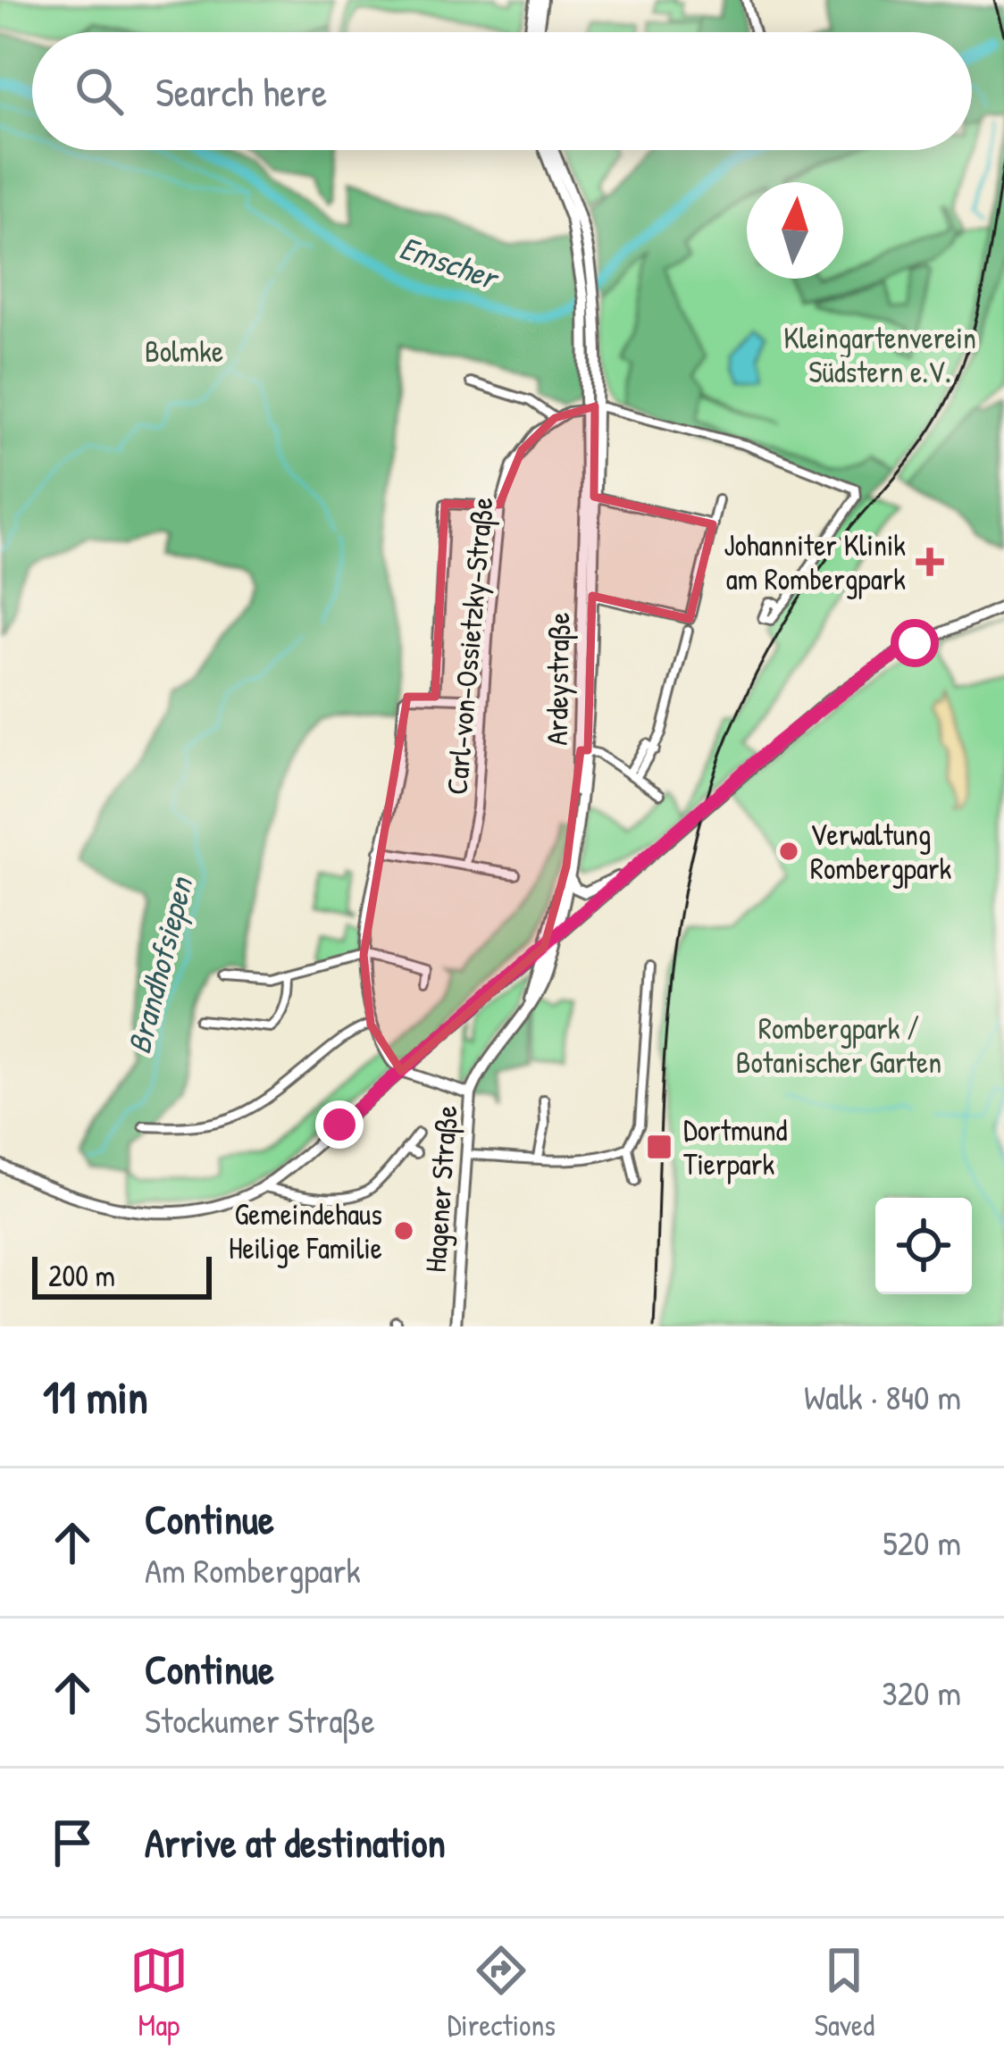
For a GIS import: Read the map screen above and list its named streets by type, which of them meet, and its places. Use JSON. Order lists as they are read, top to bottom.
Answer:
{
  "streets": {
    "main road": ["Ardeystraße", "Hagener Straße"],
    "street": ["Carl-von-Ossietzky-Straße"]
  },
  "crossings": [
    ["Carl-von-Ossietzky-Straße", "Ardeystraße"],
    ["Ardeystraße", "Hagener Straße"]
  ],
  "water": ["Emscher", "Brandhofsiepen"],
  "parks": ["Kleingartenverein Südstern e.V.", "Bolmke", "Rombergpark / Botanischer Garten"],
  "places": {
    "health": ["Johanniter Klinik am Rombergpark"],
    "other": ["Verwaltung Rombergpark", "Gemeindehaus Heilige Familie"],
    "transit": ["Dortmund Tierpark"]
  },
  "scale_bar": "200 m",
  "north": "top",
  "page": {
    "search": "Search here",
    "scale": "200 m",
    "heading": ["11 min", "Walk · 840 m"],
    "list": [
      ["Continue", "Am Rombergpark", "520 m"],
      ["Continue", "Stockumer Straße", "320 m"],
      "Arrive at destination"
    ],
    "nav": ["Map", "Directions", "Saved"]
  }
}
